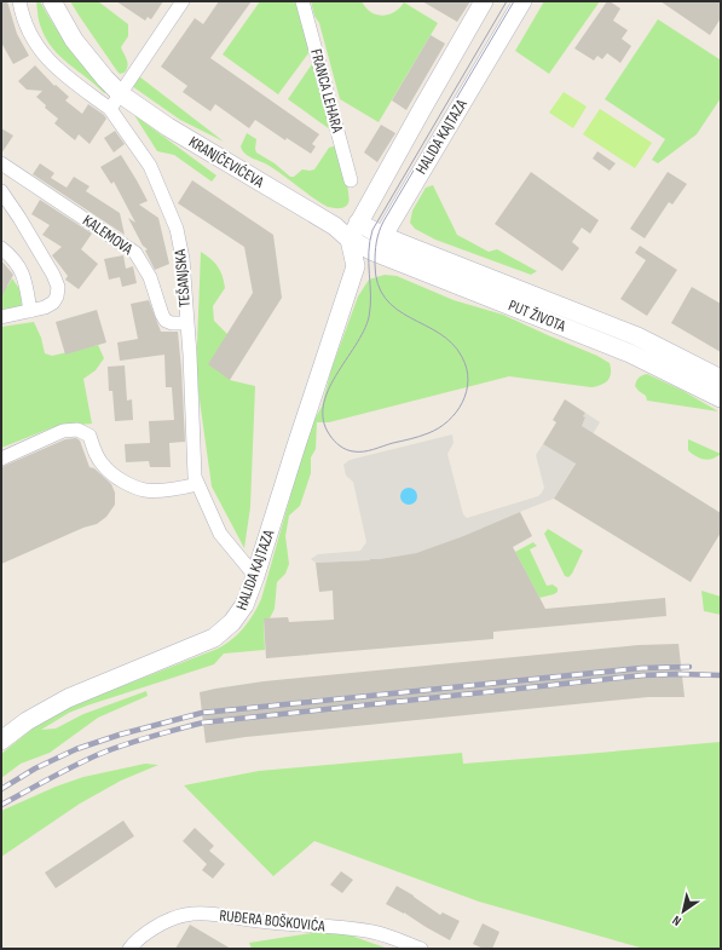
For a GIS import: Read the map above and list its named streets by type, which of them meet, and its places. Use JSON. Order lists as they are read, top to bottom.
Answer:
{
  "streets": {
    "main road": ["HALIDA KAJTAZA", "KRANJČEVIĆEVA", "PUT ŽIVOTA"],
    "street": [
      "FRANCA LEHARA",
      "KALEMOVA",
      "TEŠANJSKA",
      "RUĐERA BOŠKOVIĆA"
    ]
  },
  "crossings": [
    ["HALIDA KAJTAZA", "KRANJČEVIĆEVA"],
    ["HALIDA KAJTAZA", "TEŠANJSKA"],
    ["HALIDA KAJTAZA", "PUT ŽIVOTA"],
    ["KRANJČEVIĆEVA", "TEŠANJSKA"],
    ["KRANJČEVIĆEVA", "PUT ŽIVOTA"],
    ["KALEMOVA", "TEŠANJSKA"]
  ],
  "north": "bottom left"
}
